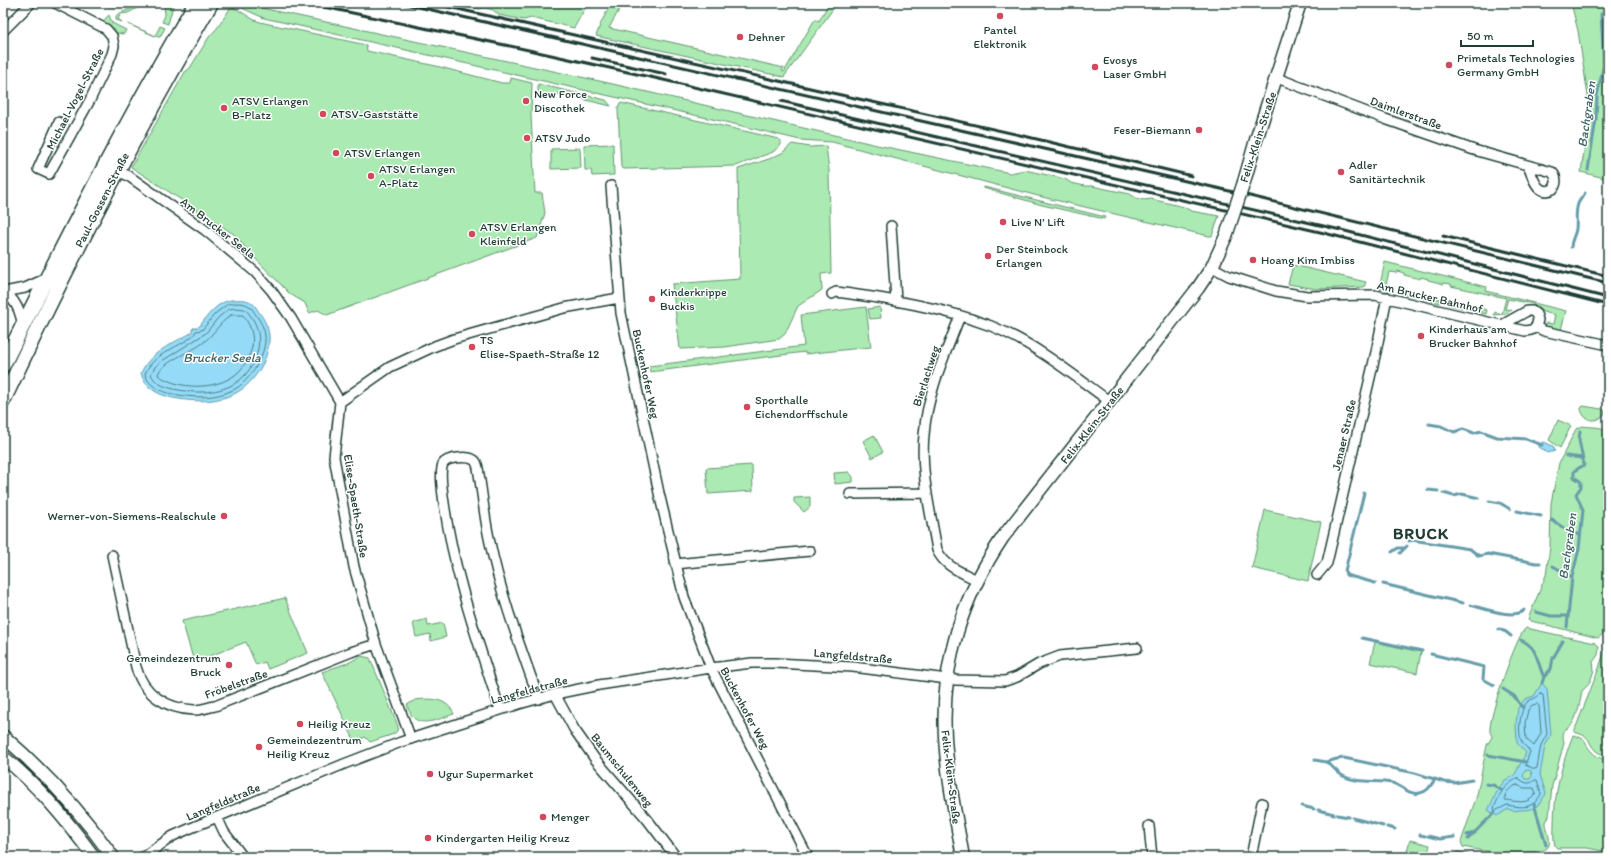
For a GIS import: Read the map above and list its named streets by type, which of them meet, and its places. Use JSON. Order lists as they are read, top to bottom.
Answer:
{
  "streets": {
    "main road": ["Paul-Gossen-Straße"],
    "street": [
      "Michael-Vogel-Straße",
      "Daimlerstraße",
      "Felix-Klein-Straße",
      "Am Brucker Seela",
      "Am Brucker Bahnhof",
      "Buckenhofer Weg",
      "Bierlachweg",
      "Jenaer Straße",
      "Elise-Spaeth-Straße",
      "Langfeldstraße",
      "Fröbelstraße",
      "Baumschulenweg"
    ]
  },
  "crossings": [
    ["Daimlerstraße", "Felix-Klein-Straße"],
    ["Felix-Klein-Straße", "Am Brucker Bahnhof"],
    ["Felix-Klein-Straße", "Bierlachweg"],
    ["Felix-Klein-Straße", "Langfeldstraße"],
    ["Paul-Gossen-Straße", "Am Brucker Seela"],
    ["Am Brucker Seela", "Elise-Spaeth-Straße"],
    ["Am Brucker Bahnhof", "Jenaer Straße"],
    ["Buckenhofer Weg", "Langfeldstraße"],
    ["Elise-Spaeth-Straße", "Langfeldstraße"],
    ["Elise-Spaeth-Straße", "Fröbelstraße"],
    ["Langfeldstraße", "Baumschulenweg"]
  ],
  "districts": ["BRUCK"],
  "water": ["Bachgraben", "Brucker Seela"],
  "places": [
    "Pantel Elektronik",
    "Dehner",
    "Primetals Technologies Germany GmbH",
    "Evosys Laser GmbH",
    "New Force Discothek",
    "ATSV Erlangen B-Platz",
    "ATSV-Gaststätte",
    "Feser-Biemann",
    "ATSV Judo",
    "ATSV Erlangen",
    "Adler Sanitärtechnik",
    "ATSV Erlangen A-Platz",
    "Live N’ Lift",
    "ATSV Erlangen Kleinfeld",
    "Der Steinbock Erlangen",
    "Hoang Kim Imbiss",
    "Kinderkrippe Buckis",
    "Kinderhaus am Brucker Bahnhof",
    "TS Elise-Spaeth-Straße 12",
    "Sporthalle Eichendorffschule",
    "Werner-von-Siemens-Realschule",
    "Gemeindezentrum Bruck",
    "Heilig Kreuz",
    "Gemeindezentrum Heilig Kreuz",
    "Ugur Supermarket",
    "Menger",
    "Kindergarten Heilig Kreuz"
  ],
  "scale_bar": "50 m"
}
